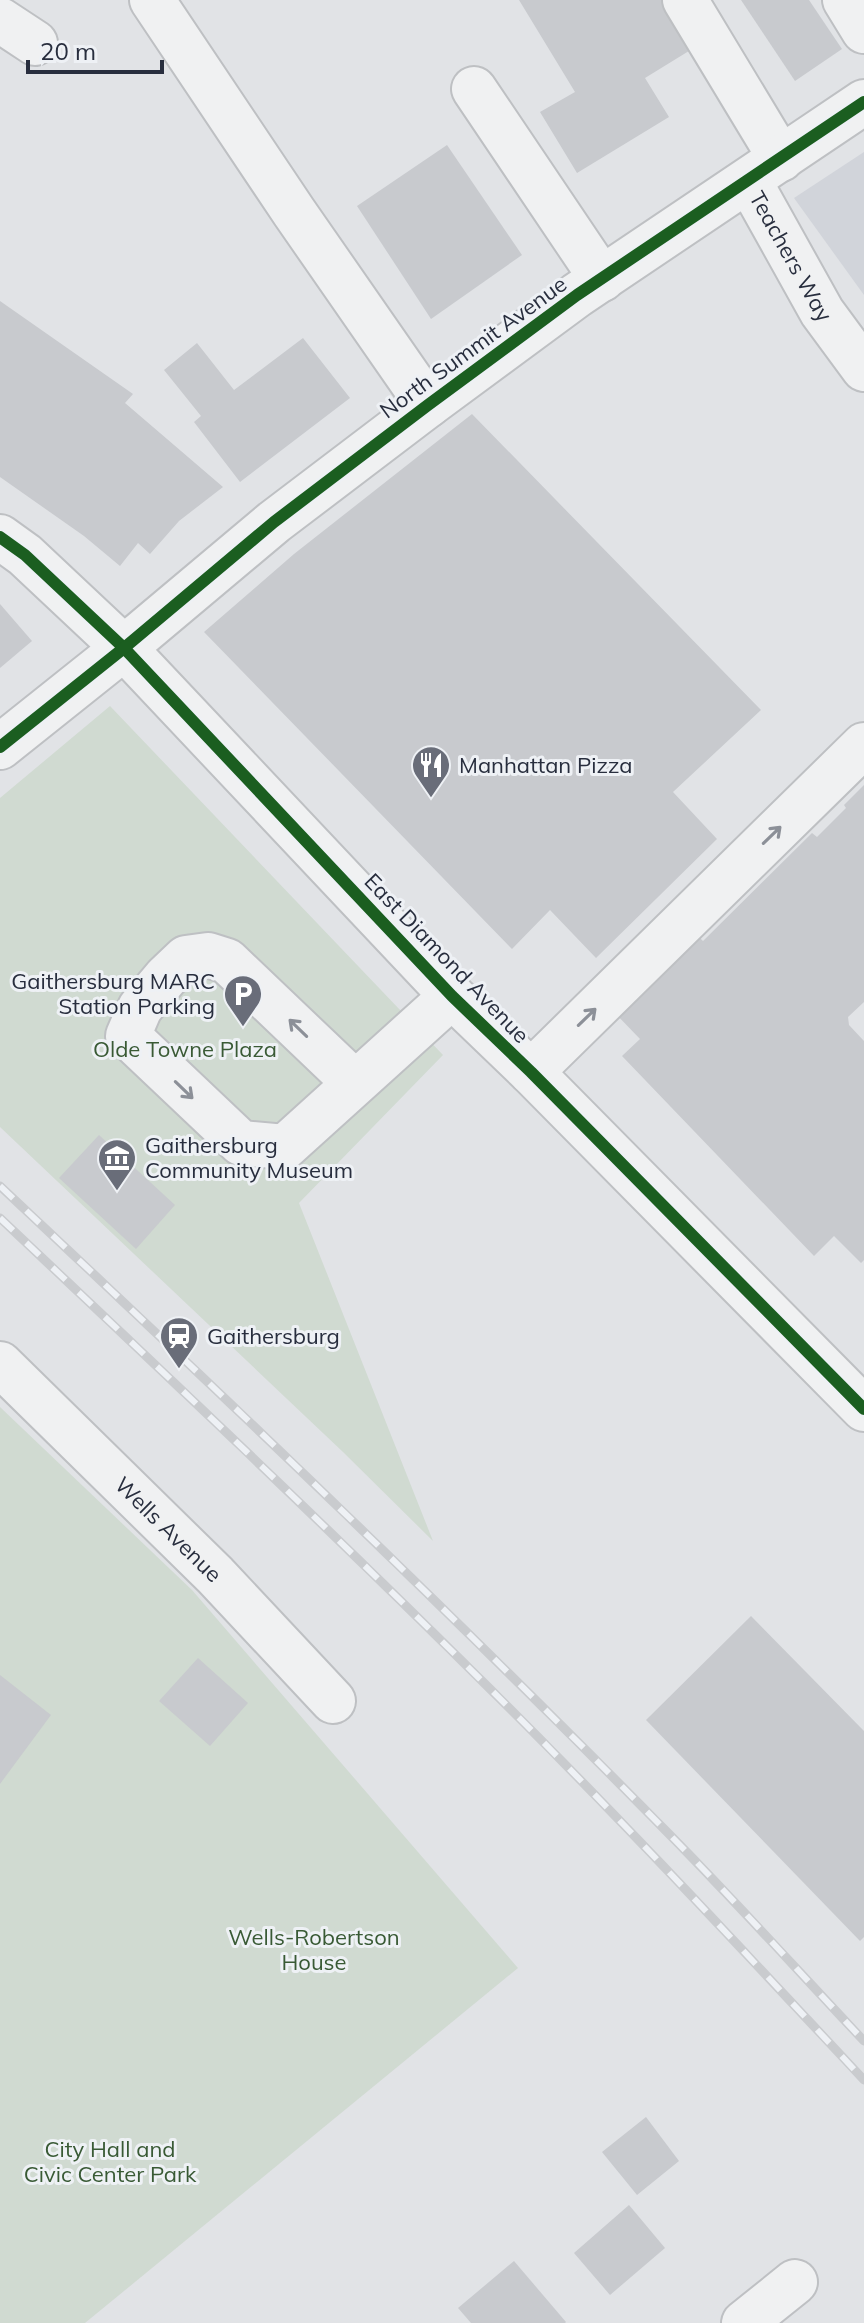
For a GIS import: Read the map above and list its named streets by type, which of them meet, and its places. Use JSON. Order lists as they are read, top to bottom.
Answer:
{
  "streets": {
    "street": [
      "Teachers Way",
      "North Summit Avenue",
      "East Diamond Avenue",
      "Wells Avenue"
    ]
  },
  "crossings": [
    ["Teachers Way", "North Summit Avenue"],
    ["North Summit Avenue", "East Diamond Avenue"]
  ],
  "parks": ["Olde Towne Plaza", "Wells-Robertson House", "City Hall and Civic Center Park"],
  "places": {
    "restaurant": ["Manhattan Pizza"],
    "parking": ["Gaithersburg MARC Station Parking"],
    "museum": ["Gaithersburg Community Museum"],
    "station": ["Gaithersburg"]
  },
  "scale_bar": "20 m"
}
